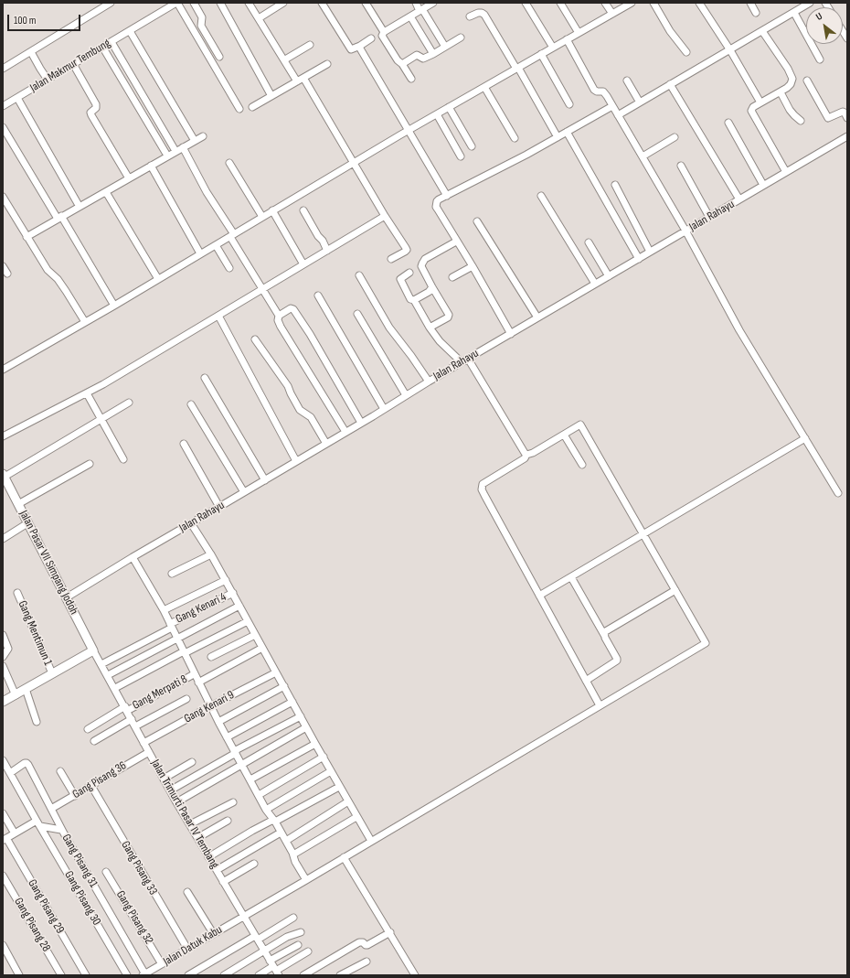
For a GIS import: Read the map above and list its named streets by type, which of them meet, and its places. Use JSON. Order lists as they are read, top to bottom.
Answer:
{
  "streets": {
    "main road": ["Jalan Pasar VII Simpang Jodoh"],
    "street": [
      "Jalan Makmur Tembung",
      "Jalan Rahayu",
      "Gang Kenari 4",
      "Gang Mentimun 1",
      "Gang Merpati 8",
      "Gang Kenari 9",
      "Gang Pisang 36",
      "Jalan Trimurti Pasar IV Tembang",
      "Gang Pisang 31",
      "Gang Pisang 33",
      "Gang Pisang 30",
      "Gang Pisang 29",
      "Gang Pisang 32",
      "Gang Pisang 28",
      "Jalan Datuk Kabu"
    ]
  },
  "crossings": [
    ["Jalan Rahayu", "Jalan Pasar VII Simpang Jodoh"],
    ["Jalan Pasar VII Simpang Jodoh", "Jalan Trimurti Pasar IV Tembang"],
    ["Gang Kenari 4", "Jalan Trimurti Pasar IV Tembang"],
    ["Gang Merpati 8", "Jalan Trimurti Pasar IV Tembang"],
    ["Gang Kenari 9", "Jalan Trimurti Pasar IV Tembang"],
    ["Gang Pisang 36", "Jalan Trimurti Pasar IV Tembang"],
    ["Gang Pisang 36", "Gang Pisang 31"],
    ["Gang Pisang 36", "Gang Pisang 33"],
    ["Jalan Trimurti Pasar IV Tembang", "Jalan Datuk Kabu"],
    ["Gang Pisang 31", "Gang Pisang 30"],
    ["Gang Pisang 31", "Jalan Datuk Kabu"],
    ["Gang Pisang 33", "Jalan Datuk Kabu"],
    ["Gang Pisang 32", "Jalan Datuk Kabu"]
  ],
  "scale_bar": "100 m",
  "north": "top left"
}
